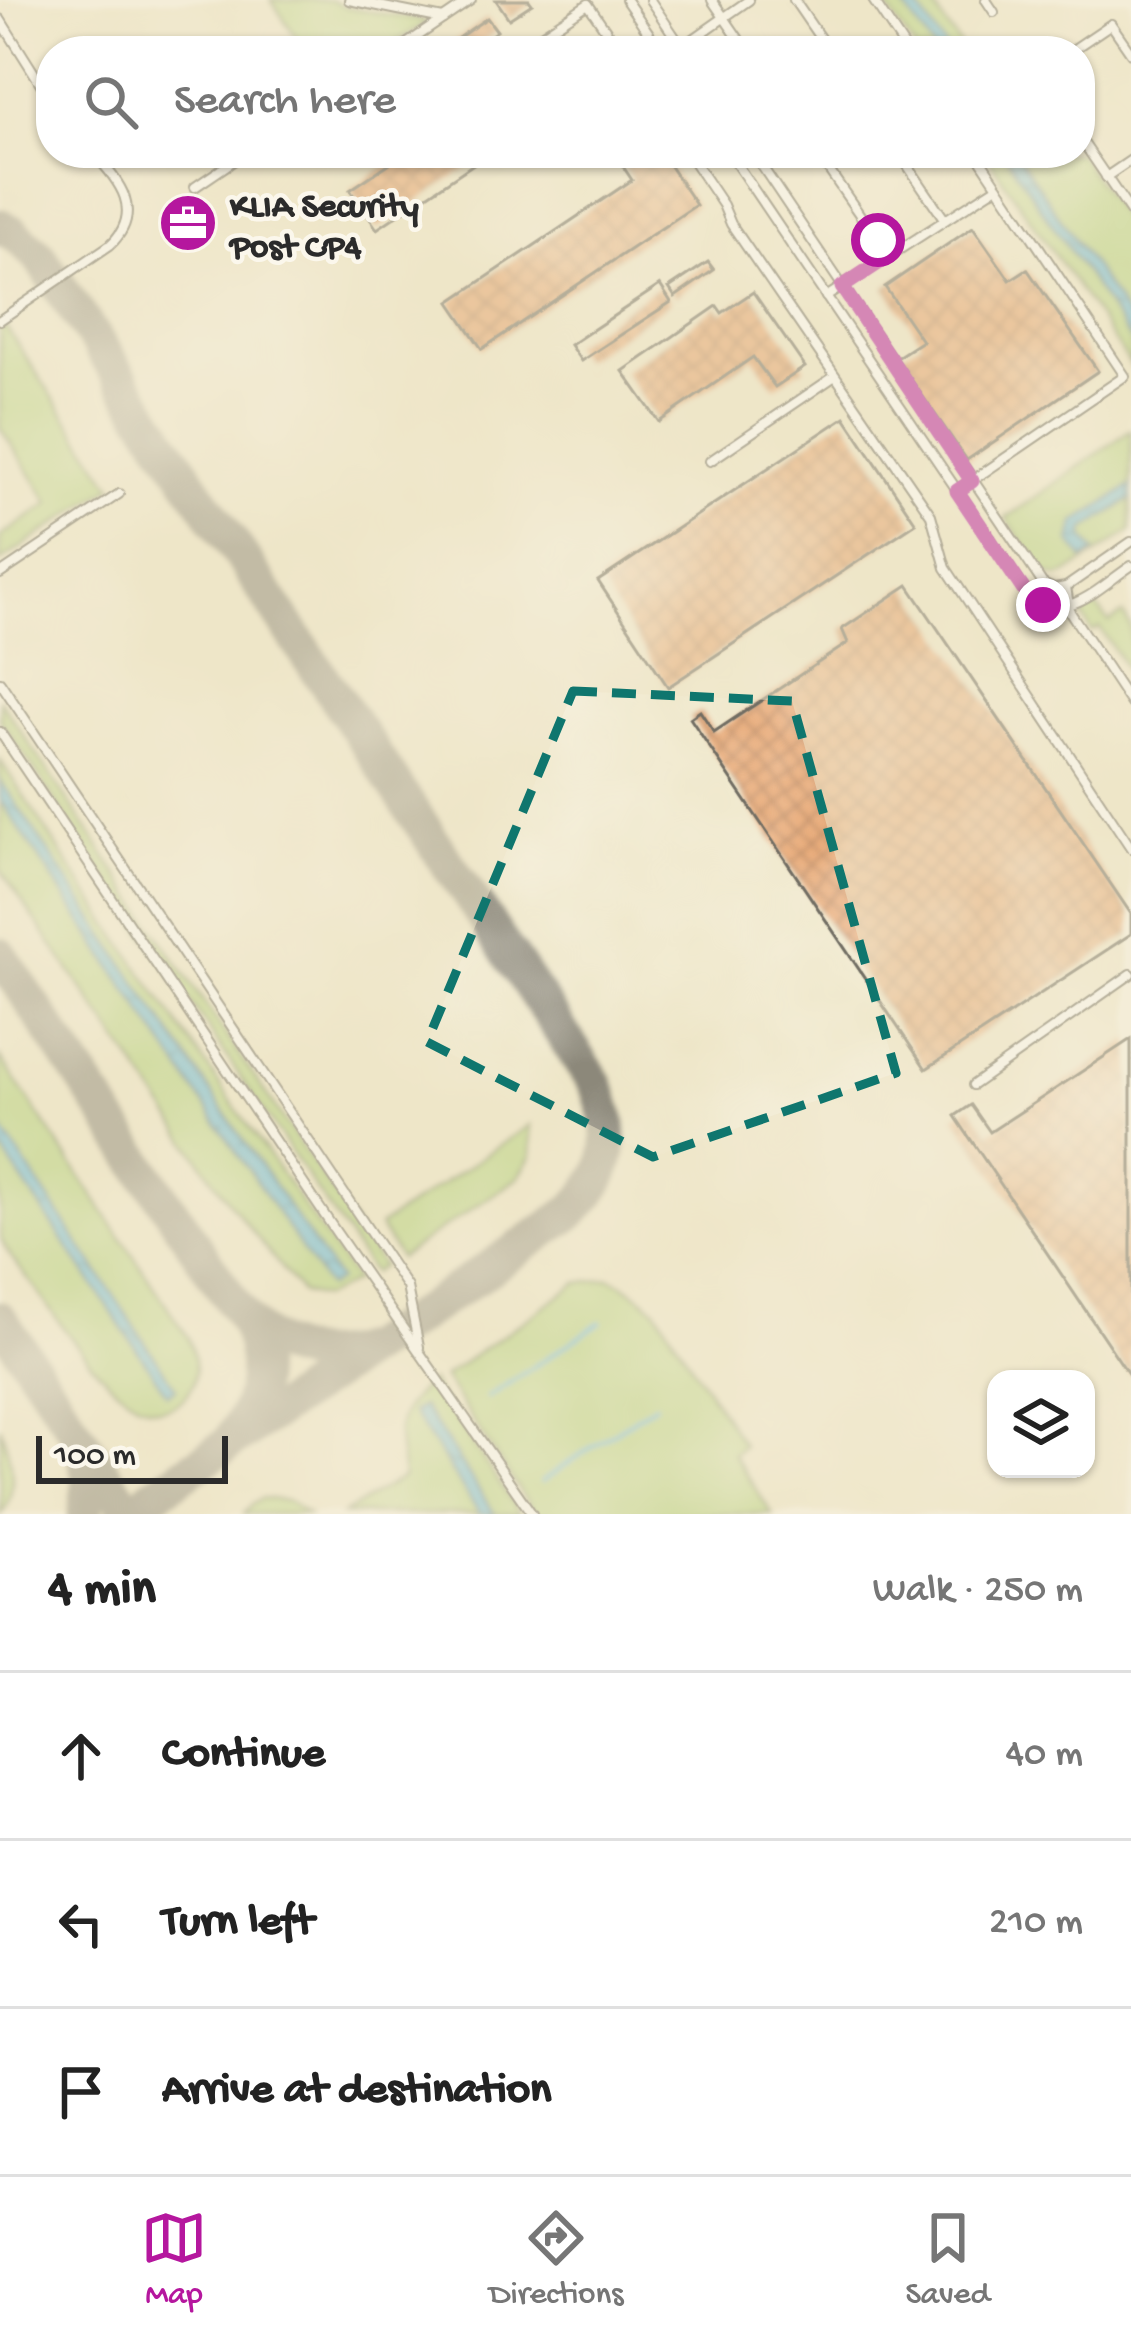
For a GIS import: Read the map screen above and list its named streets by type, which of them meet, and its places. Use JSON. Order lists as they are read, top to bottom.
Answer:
{
  "places": {
    "office": ["KLIA Security Post CP4"]
  },
  "scale_bar": "100 m",
  "page": {
    "search": "Search here",
    "scale": "100 m",
    "heading": ["4 min", "Walk · 250 m"],
    "list": [
      ["Continue", "40 m"],
      ["Turn left", "210 m"],
      "Arrive at destination"
    ],
    "nav": ["Map", "Directions", "Saved"]
  }
}
